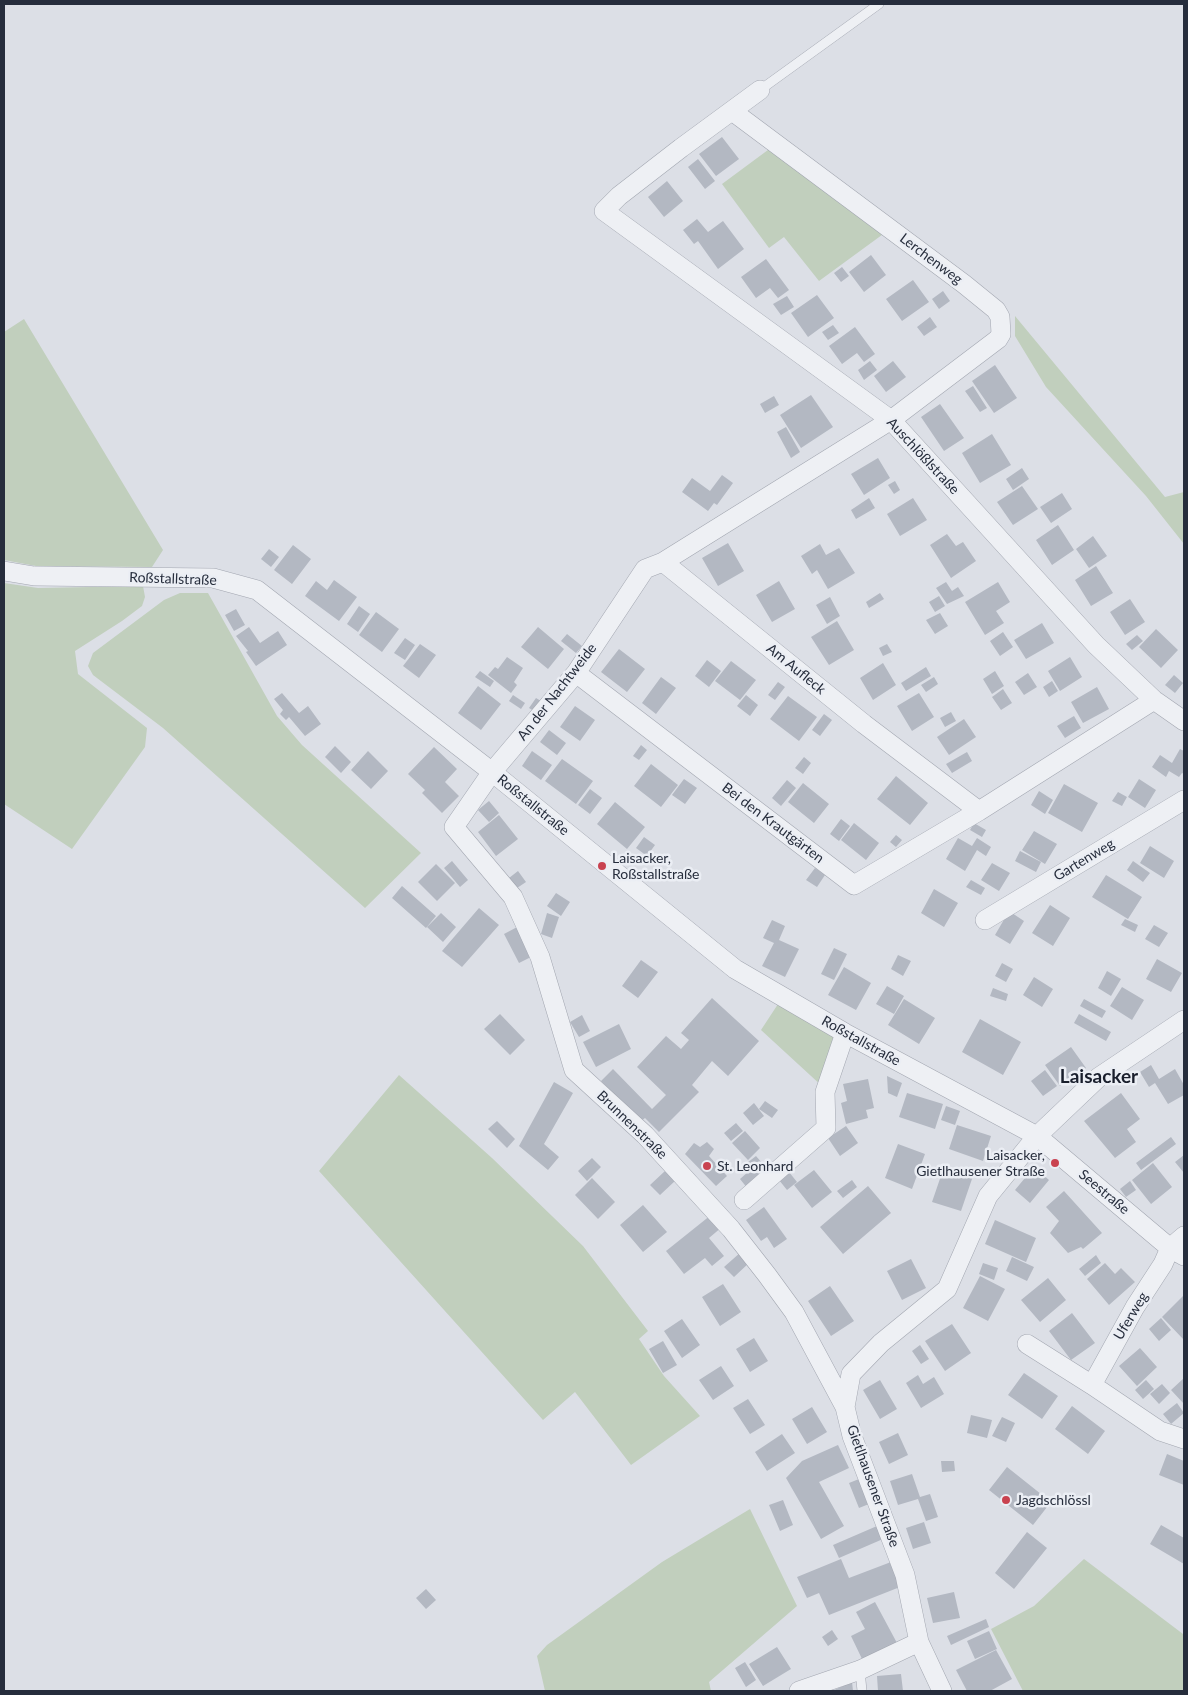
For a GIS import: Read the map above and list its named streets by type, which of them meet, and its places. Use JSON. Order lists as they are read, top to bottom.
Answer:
{
  "streets": {
    "street": [
      "Lerchenweg",
      "Auschlößlstraße",
      "Roßstallstraße",
      "Am Aufleck",
      "An der Nachtweide",
      "Bei den Krautgärten",
      "Gartenweg",
      "Brunnenstraße",
      "Seestraße",
      "Uferweg",
      "Gietlhausener Straße"
    ]
  },
  "crossings": [
    ["Lerchenweg", "Auschlößlstraße"],
    ["Roßstallstraße", "An der Nachtweide"],
    ["Roßstallstraße", "Seestraße"],
    ["Roßstallstraße", "Gietlhausener Straße"],
    ["Am Aufleck", "An der Nachtweide"],
    ["Am Aufleck", "Bei den Krautgärten"],
    ["An der Nachtweide", "Bei den Krautgärten"],
    ["An der Nachtweide", "Brunnenstraße"],
    ["Brunnenstraße", "Gietlhausener Straße"],
    ["Seestraße", "Uferweg"],
    ["Seestraße", "Gietlhausener Straße"]
  ],
  "districts": ["Laisacker"],
  "places": [
    "Laisacker, Roßstallstraße",
    "Laisacker, Gietlhausener Straße",
    "St. Leonhard",
    "Jagdschlössl"
  ]
}
